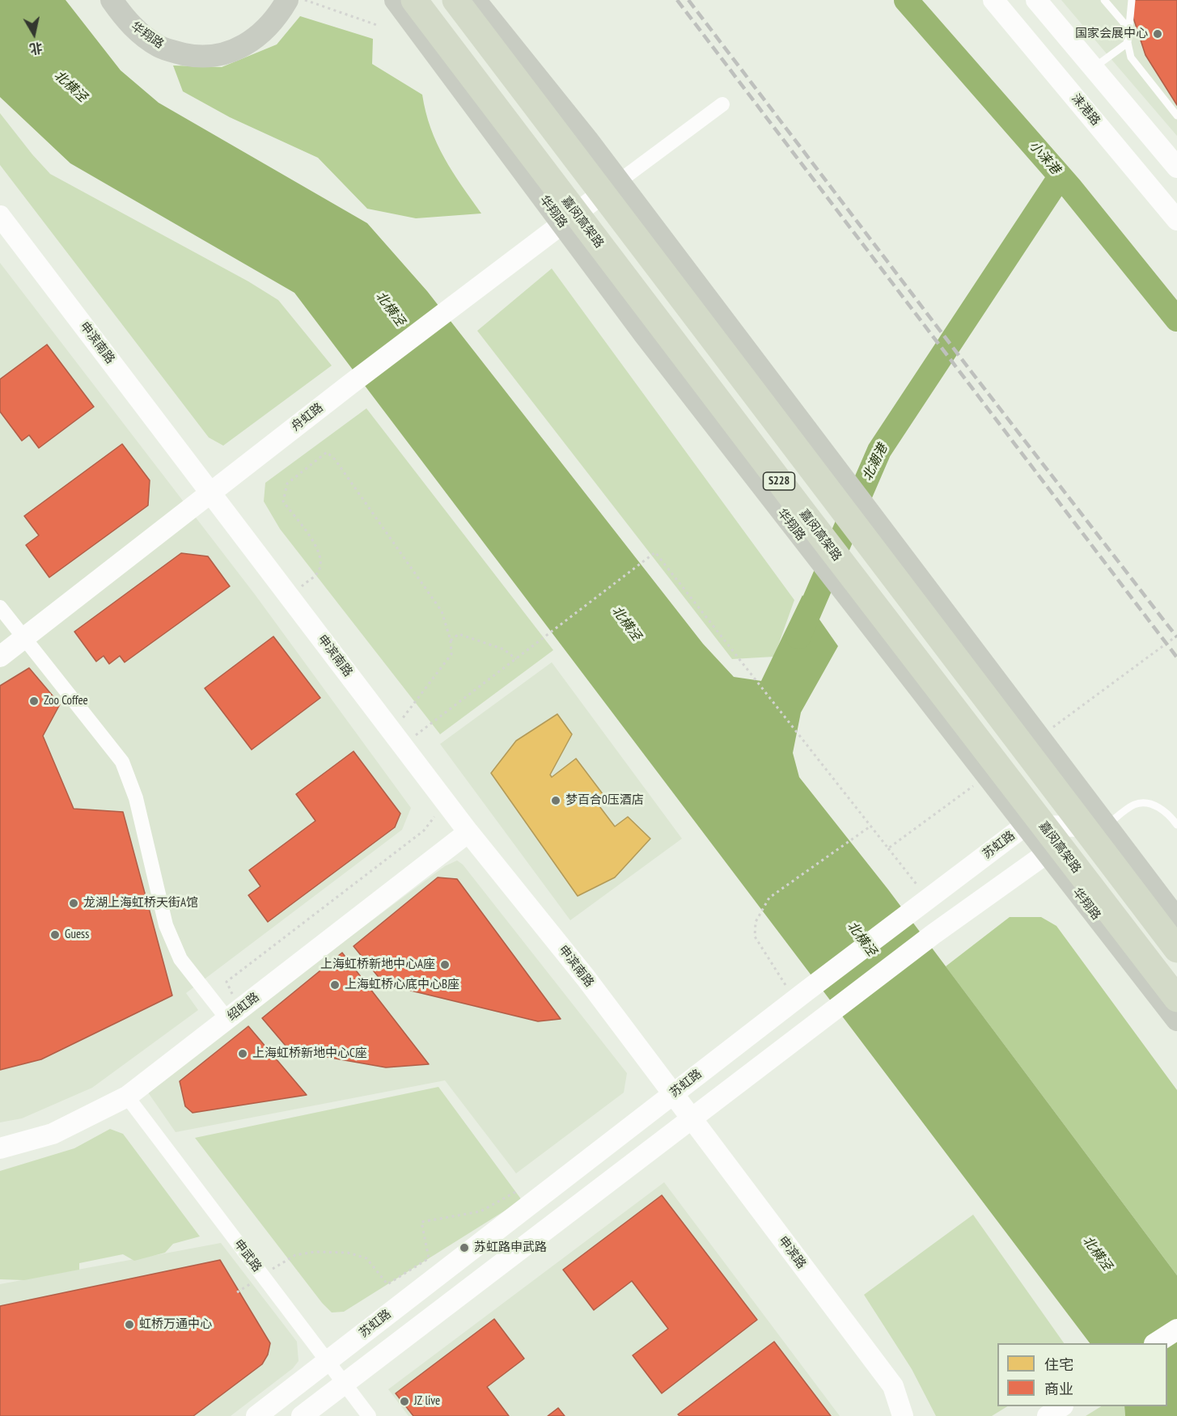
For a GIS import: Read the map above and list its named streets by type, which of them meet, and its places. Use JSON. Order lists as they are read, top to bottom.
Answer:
{
  "streets": {
    "highway": ["嘉闵高架路", "S228"],
    "main road": [
      "华翔路",
      "涞港路",
      "申滨南路",
      "舟虹路",
      "苏虹路",
      "绍虹路",
      "申滨路"
    ],
    "street": ["申武路"]
  },
  "crossings": [
    ["华翔路", "舟虹路"],
    ["华翔路", "苏虹路"],
    ["申滨南路", "舟虹路"],
    ["申滨南路", "苏虹路"],
    ["申滨南路", "绍虹路"],
    ["申滨南路", "申滨路"],
    ["苏虹路", "申滨路"],
    ["苏虹路", "申武路"],
    ["绍虹路", "申武路"]
  ],
  "water": ["北横泾", "小涞港", "北潮港"],
  "places": [
    "国家会展中心",
    "Zoo Coffee",
    "梦百合0压酒店",
    "龙湖上海虹桥天街A馆",
    "Guess",
    "上海虹桥新地中心A座",
    "上海虹桥心底中心B座",
    "上海虹桥新地中心C座",
    "苏虹路申武路",
    "虹桥万通中心",
    "JZ live"
  ],
  "legend": ["住宅", "商业"],
  "north": "bottom"
}
